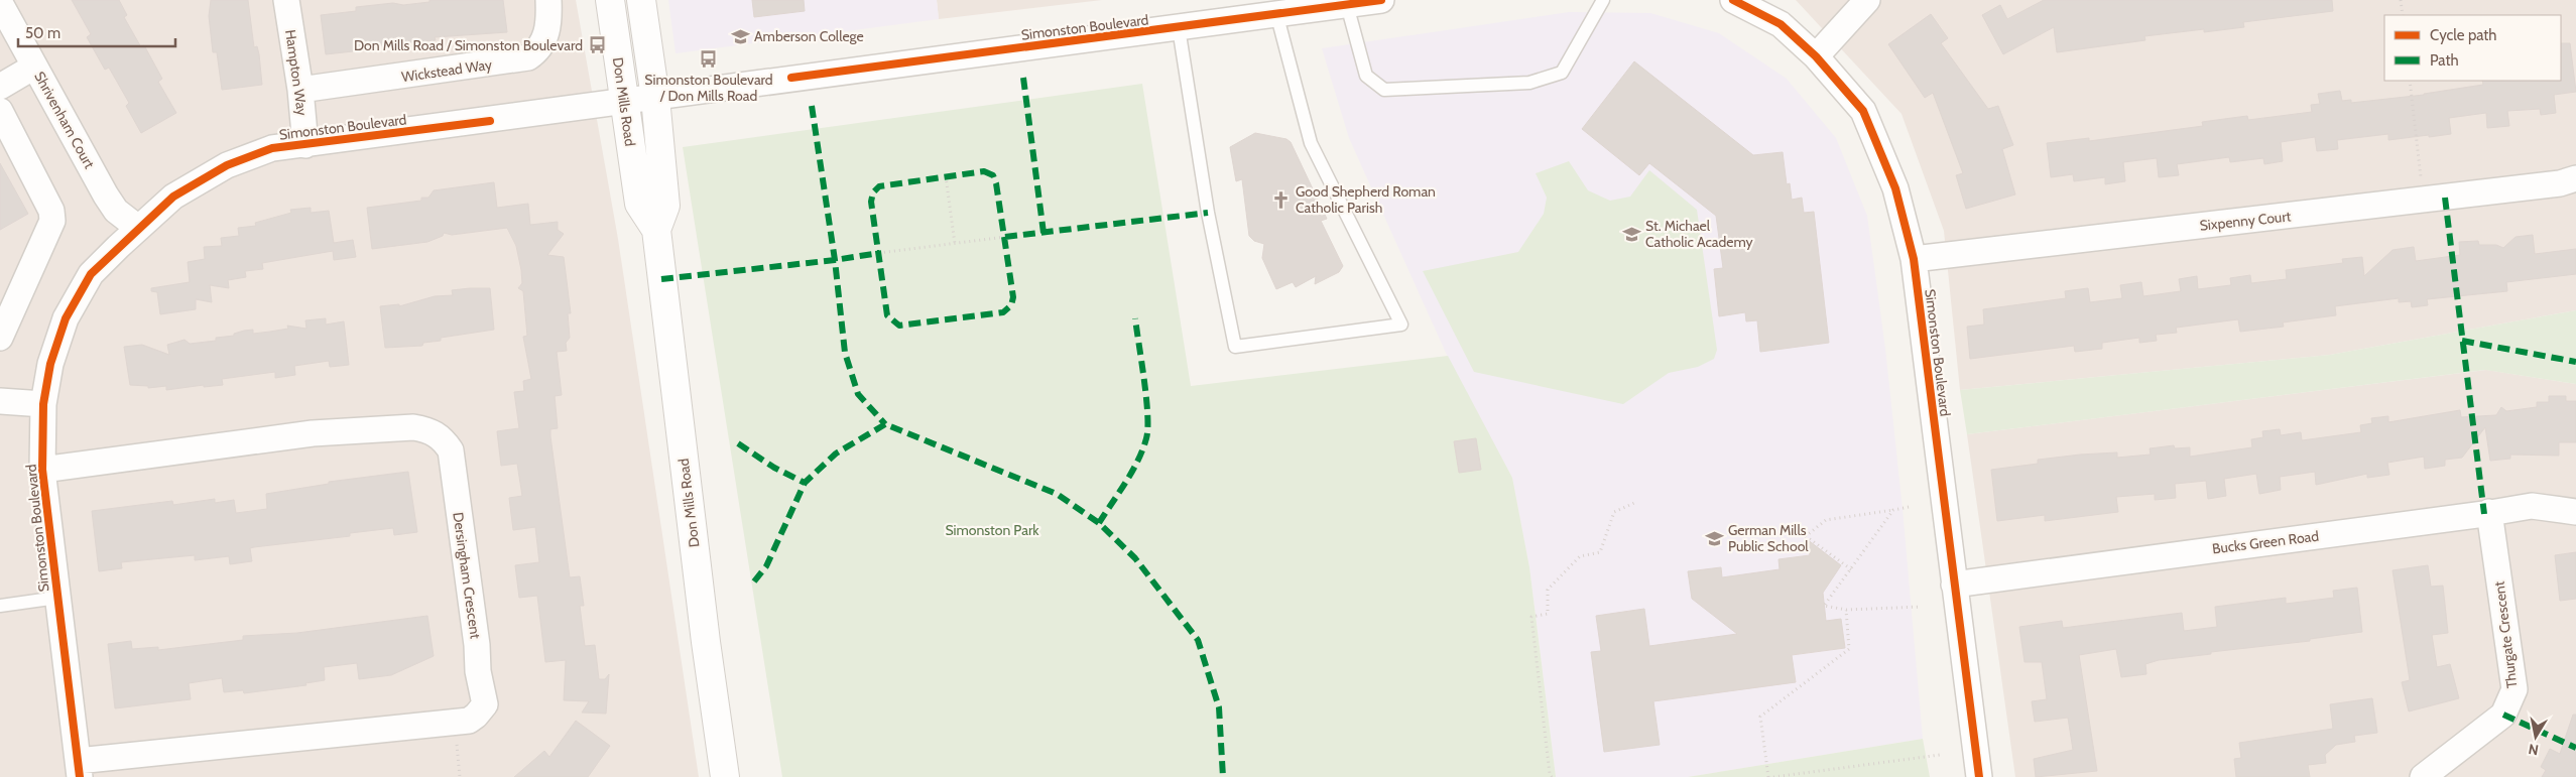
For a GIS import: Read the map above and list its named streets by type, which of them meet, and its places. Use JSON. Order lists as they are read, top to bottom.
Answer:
{
  "streets": {
    "main road": ["Don Mills Road"],
    "street": [
      "Simonston Boulevard",
      "Wickstead Way",
      "Hampton Way",
      "Shrivenham Court",
      "Sixpenny Court",
      "Bucks Green Road",
      "Dersingham Crescent",
      "Thurgate Crescent"
    ]
  },
  "crossings": [
    ["Simonston Boulevard", "Hampton Way"],
    ["Simonston Boulevard", "Don Mills Road"],
    ["Simonston Boulevard", "Shrivenham Court"],
    ["Simonston Boulevard", "Sixpenny Court"],
    ["Simonston Boulevard", "Bucks Green Road"],
    ["Simonston Boulevard", "Dersingham Crescent"],
    ["Wickstead Way", "Hampton Way"],
    ["Bucks Green Road", "Thurgate Crescent"]
  ],
  "parks": ["Simonston Park"],
  "places": {
    "school or university": ["Amberson College", "St. Michael Catholic Academy", "German Mills Public School"],
    "bus stop": ["Don Mills Road / Simonston Boulevard", "Simonston Boulevard / Don Mills Road"],
    "church": ["Good Shepherd Roman Catholic Parish"]
  },
  "legend": ["Cycle path", "Path"],
  "scale_bar": "50 m",
  "north": "bottom"
}
